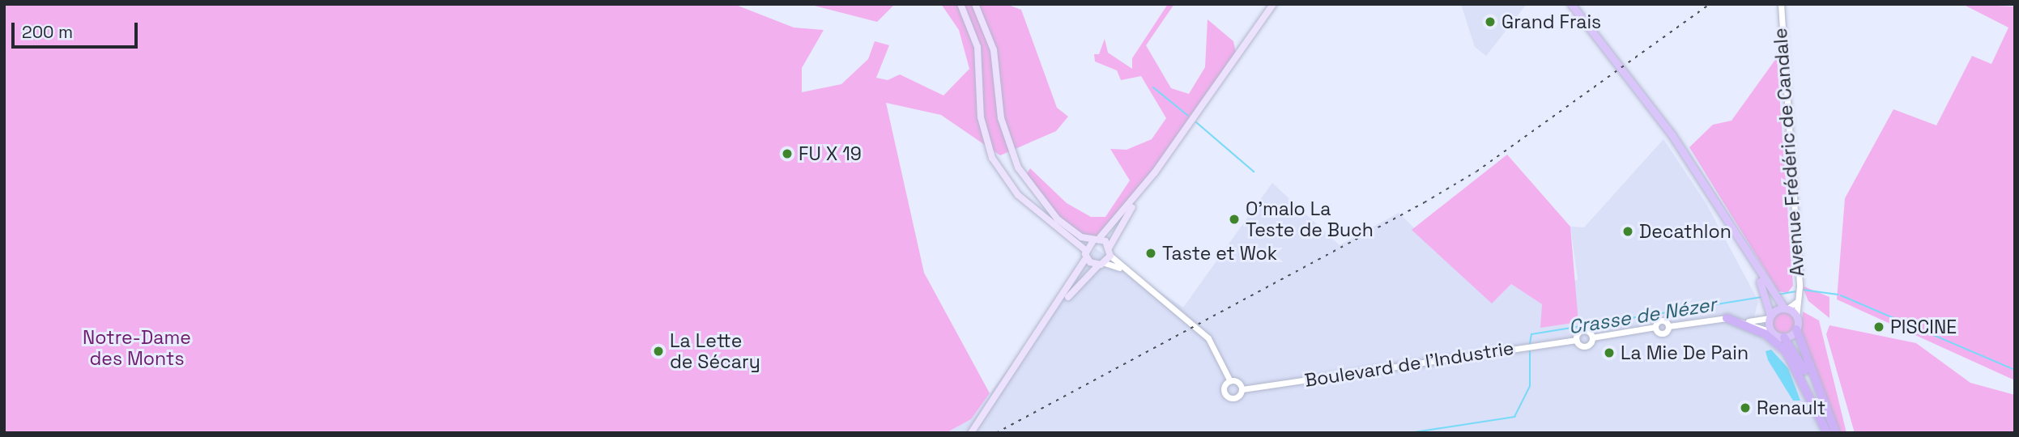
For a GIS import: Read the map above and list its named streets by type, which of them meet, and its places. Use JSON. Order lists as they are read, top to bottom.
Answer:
{
  "streets": {
    "street": ["Avenue Frédéric de Candale", "Boulevard de l'Industrie"]
  },
  "water": ["Crasse de Nézer"],
  "parks": ["Notre-Dame des Monts"],
  "places": [
    "Grand Frais",
    "FU X 19",
    "O'malo La Teste de Buch",
    "Decathlon",
    "Taste et Wok",
    "PISCINE",
    "La Lette de Sécary",
    "La Mie De Pain",
    "Renault"
  ],
  "scale_bar": "200 m"
}
